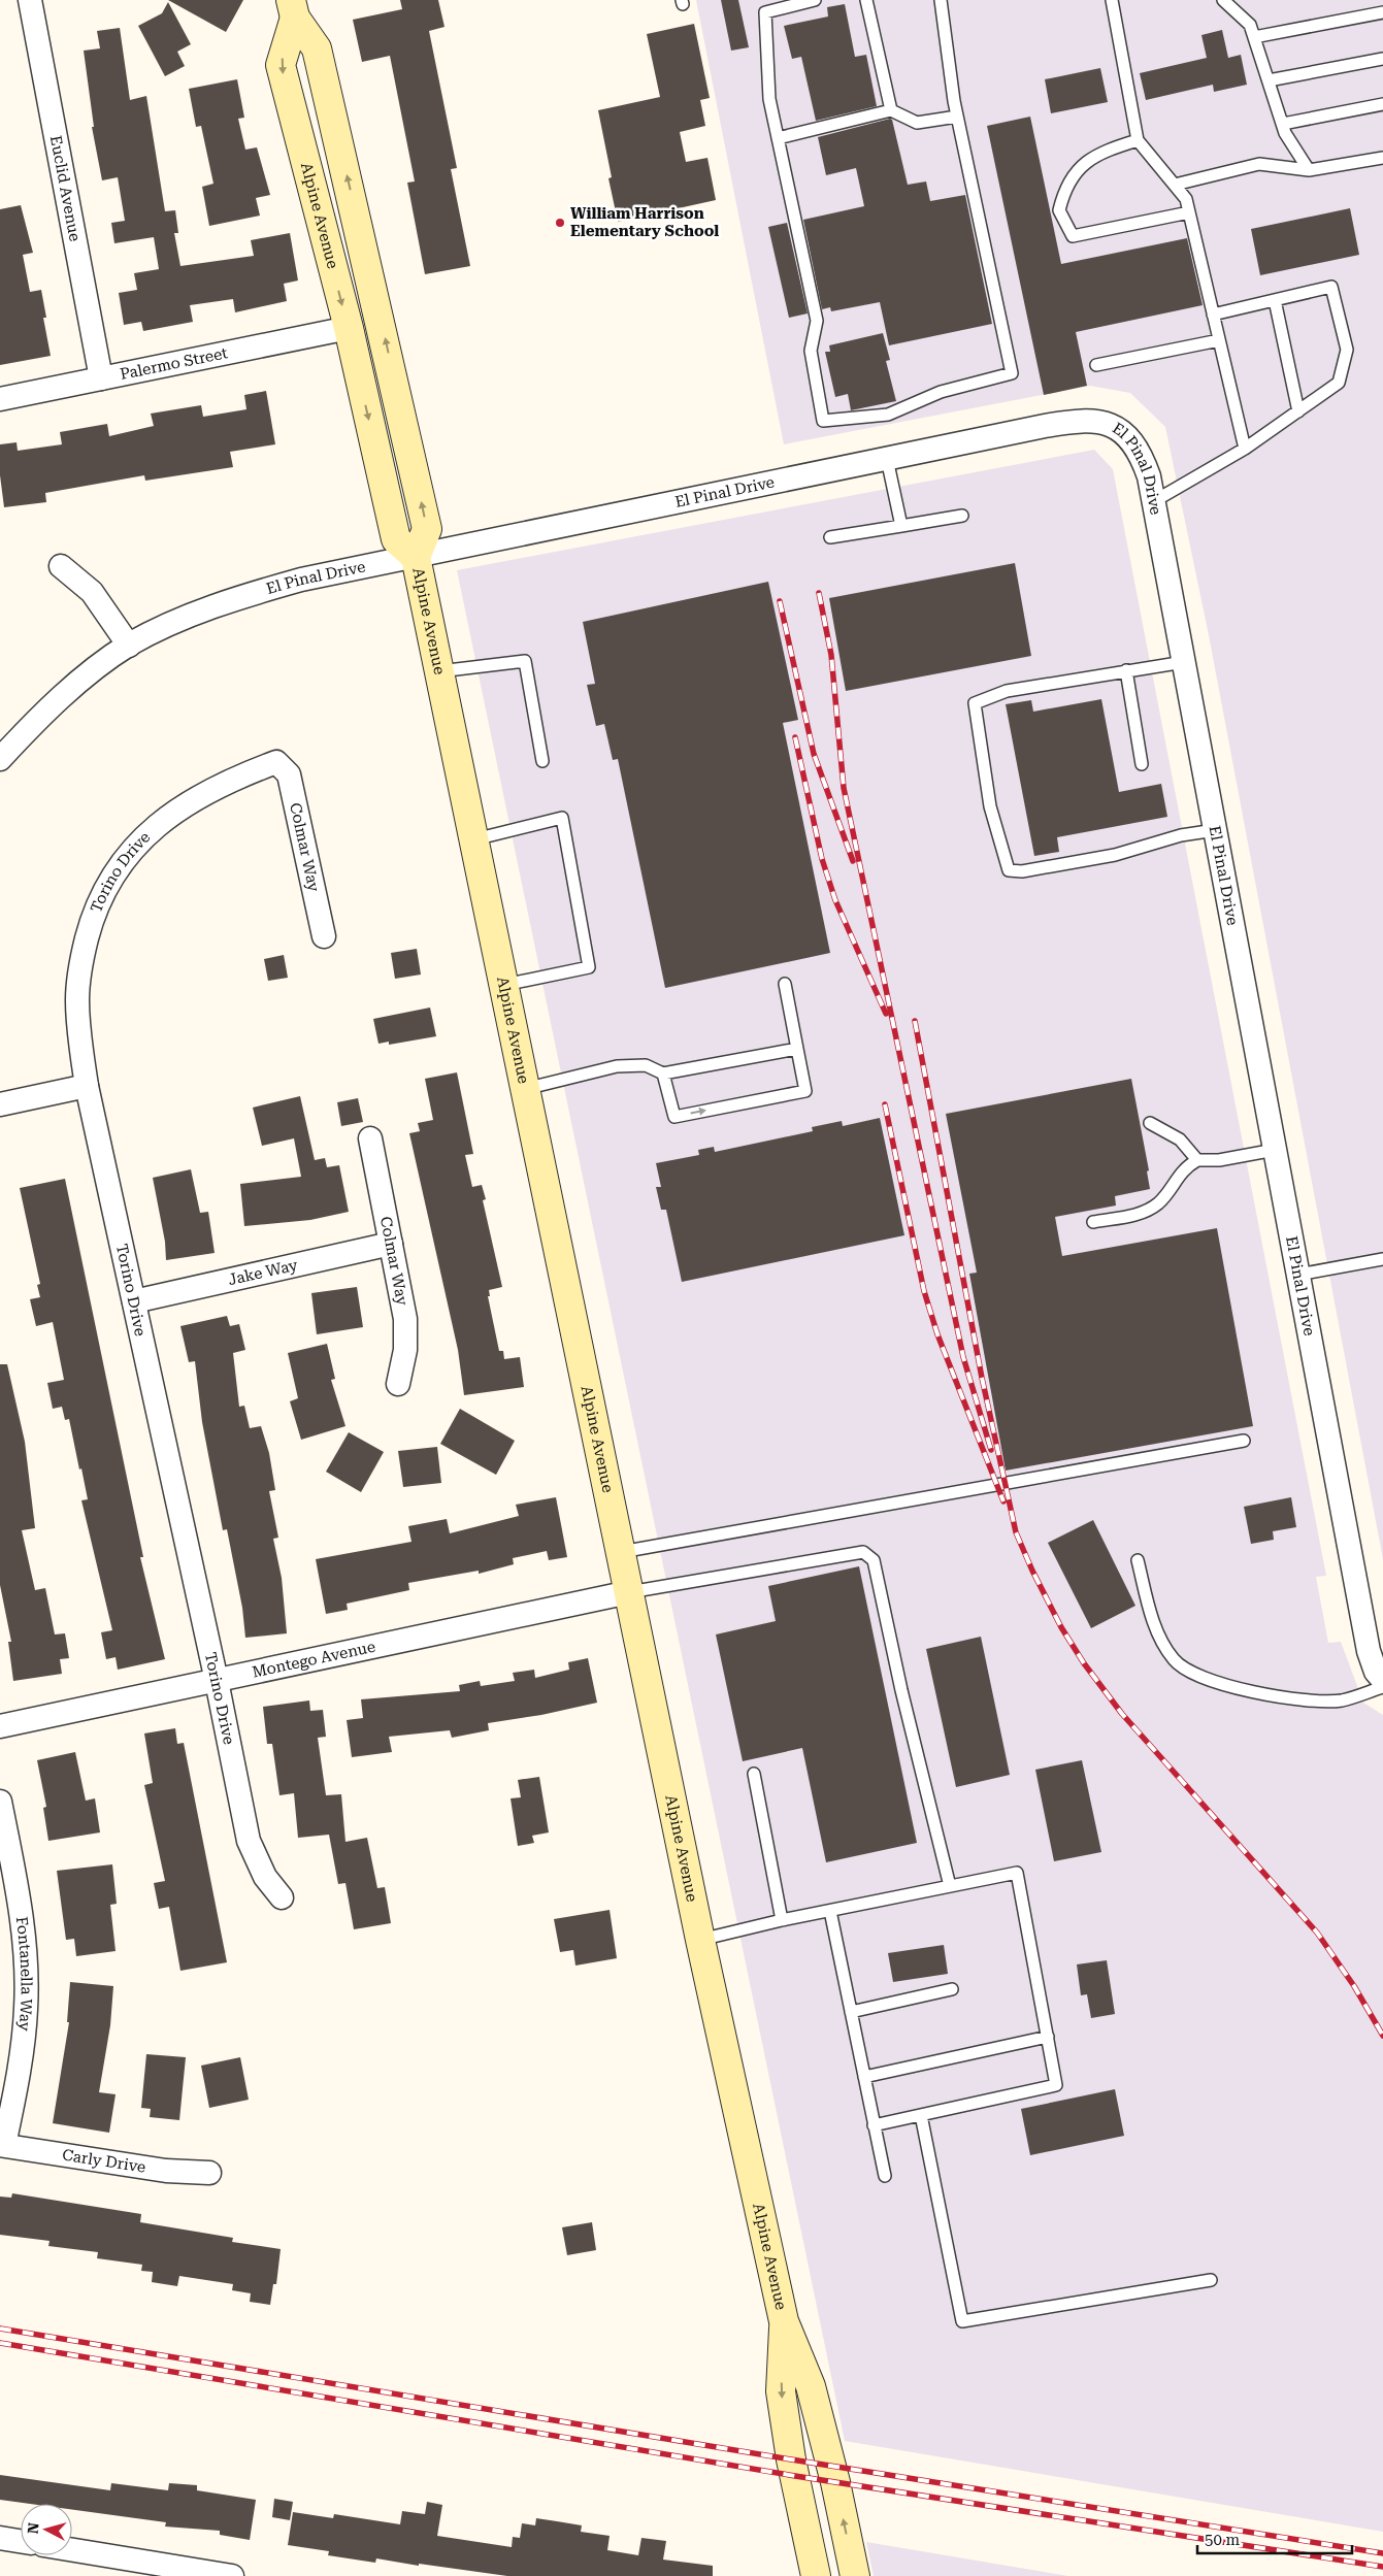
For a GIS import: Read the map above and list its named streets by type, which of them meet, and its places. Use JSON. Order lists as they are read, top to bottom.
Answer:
{
  "streets": {
    "street": [
      "Euclid Avenue",
      "Alpine Avenue",
      "Palermo Street",
      "El Pinal Drive",
      "Colmar Way",
      "Torino Drive",
      "Jake Way",
      "Montego Avenue",
      "Fontanella Way",
      "Carly Drive"
    ]
  },
  "crossings": [
    ["Euclid Avenue", "Palermo Street"],
    ["Alpine Avenue", "Palermo Street"],
    ["Alpine Avenue", "El Pinal Drive"],
    ["Alpine Avenue", "Montego Avenue"],
    ["Colmar Way", "Torino Drive"],
    ["Colmar Way", "Jake Way"],
    ["Torino Drive", "Jake Way"],
    ["Torino Drive", "Montego Avenue"],
    ["Fontanella Way", "Carly Drive"]
  ],
  "places": ["William Harrison Elementary School"],
  "scale_bar": "50 m",
  "north": "left"
}
